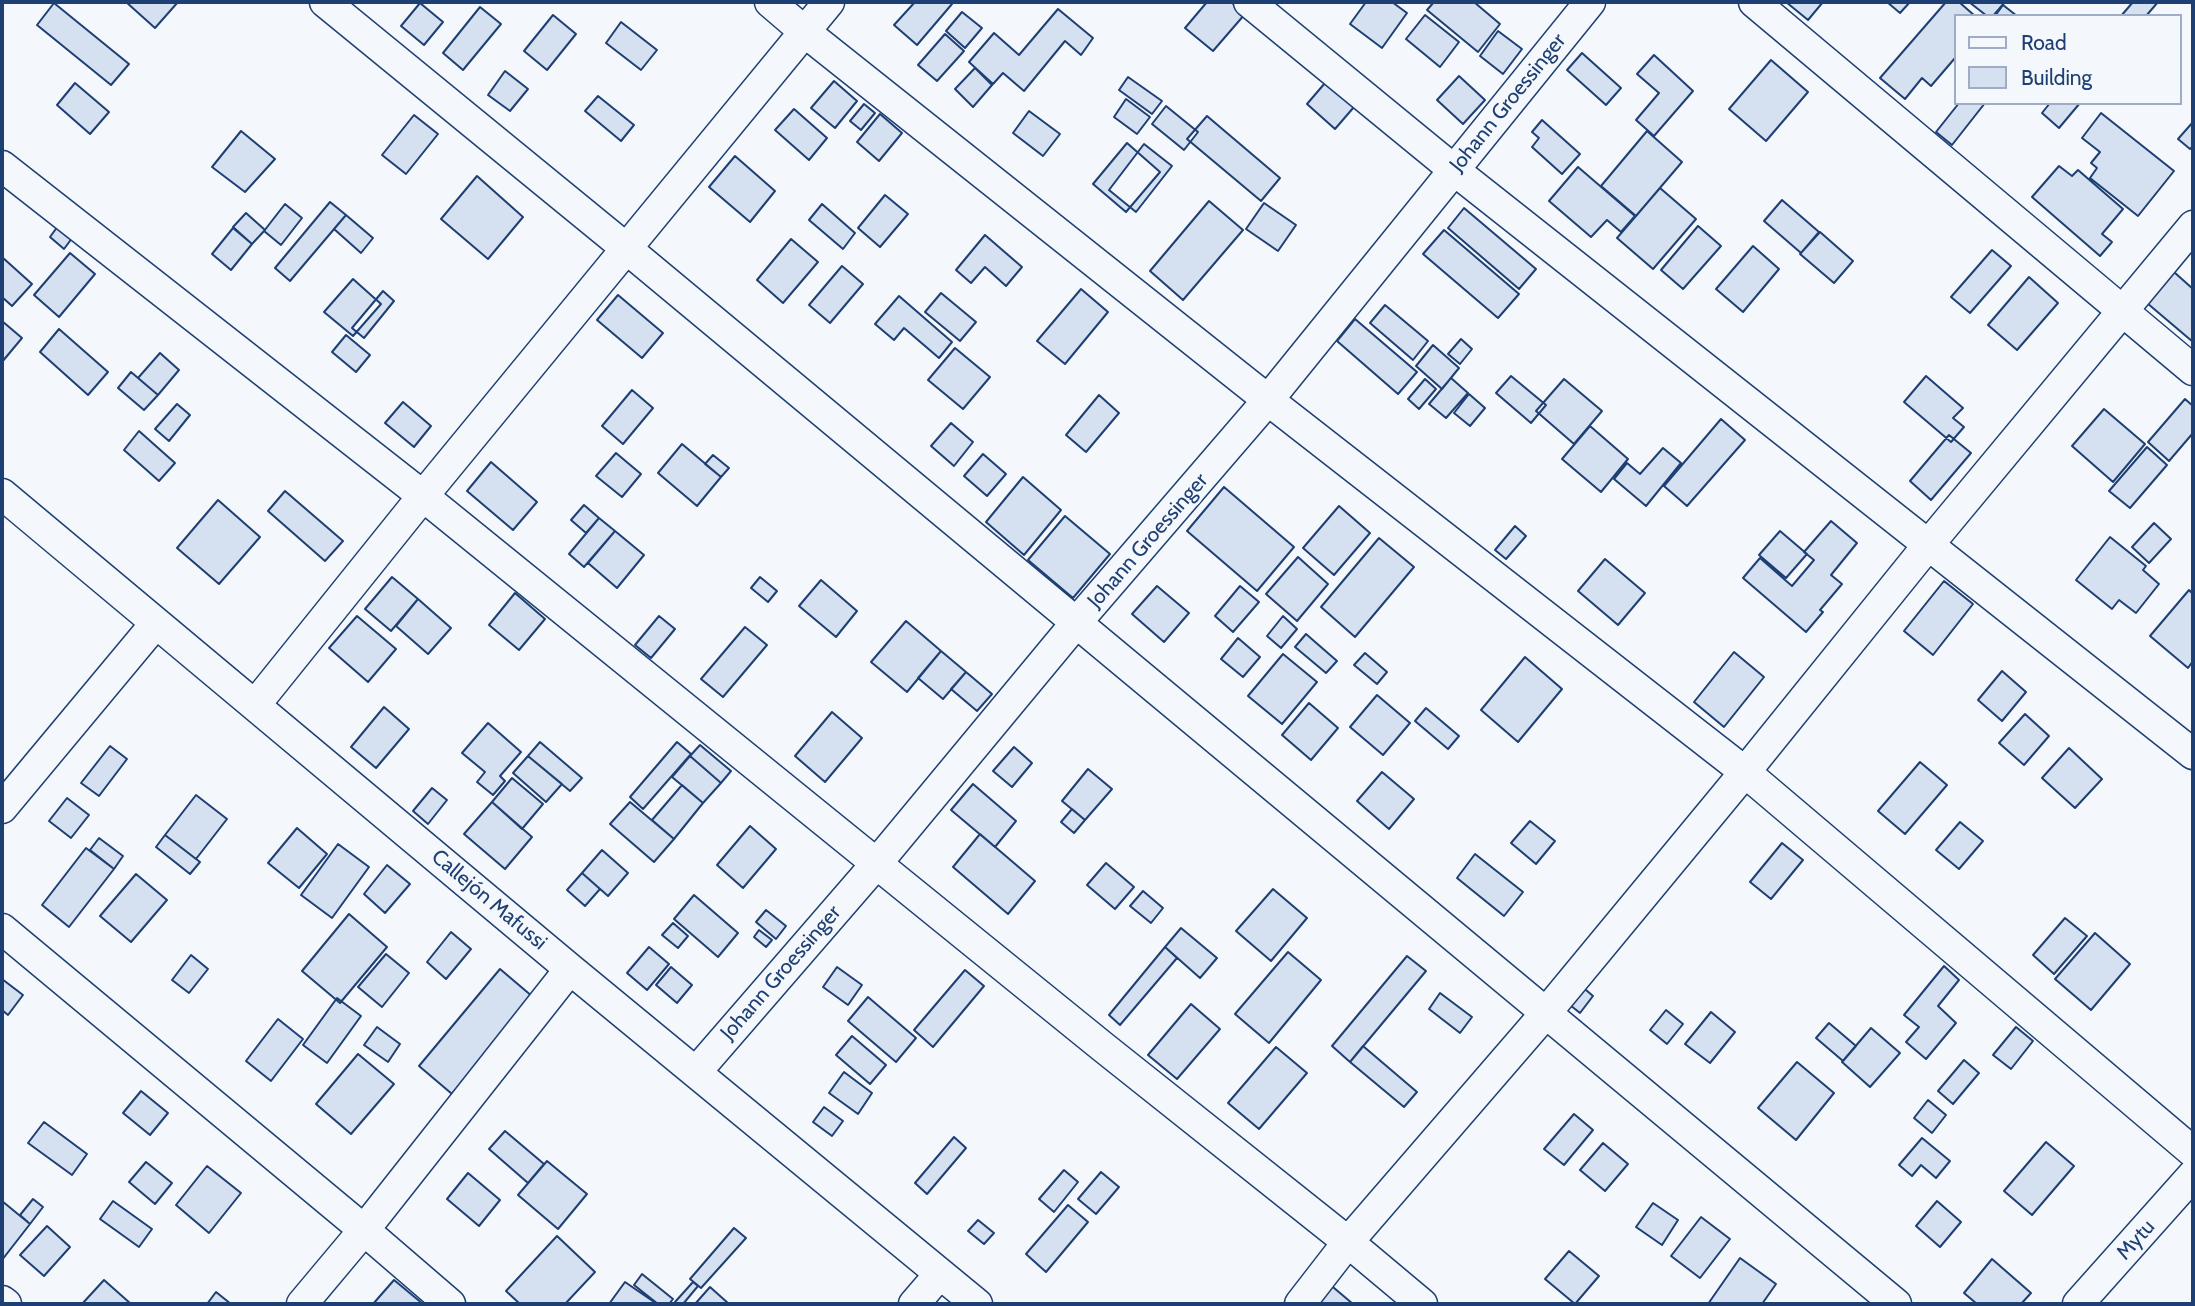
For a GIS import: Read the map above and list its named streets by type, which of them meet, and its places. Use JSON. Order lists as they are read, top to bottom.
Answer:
{
  "streets": {
    "street": ["Johann Groessinger", "Callejón Mafussi", "Mytu"]
  },
  "crossings": [
    ["Johann Groessinger", "Callejón Mafussi"]
  ],
  "legend": ["Road", "Building"]
}
